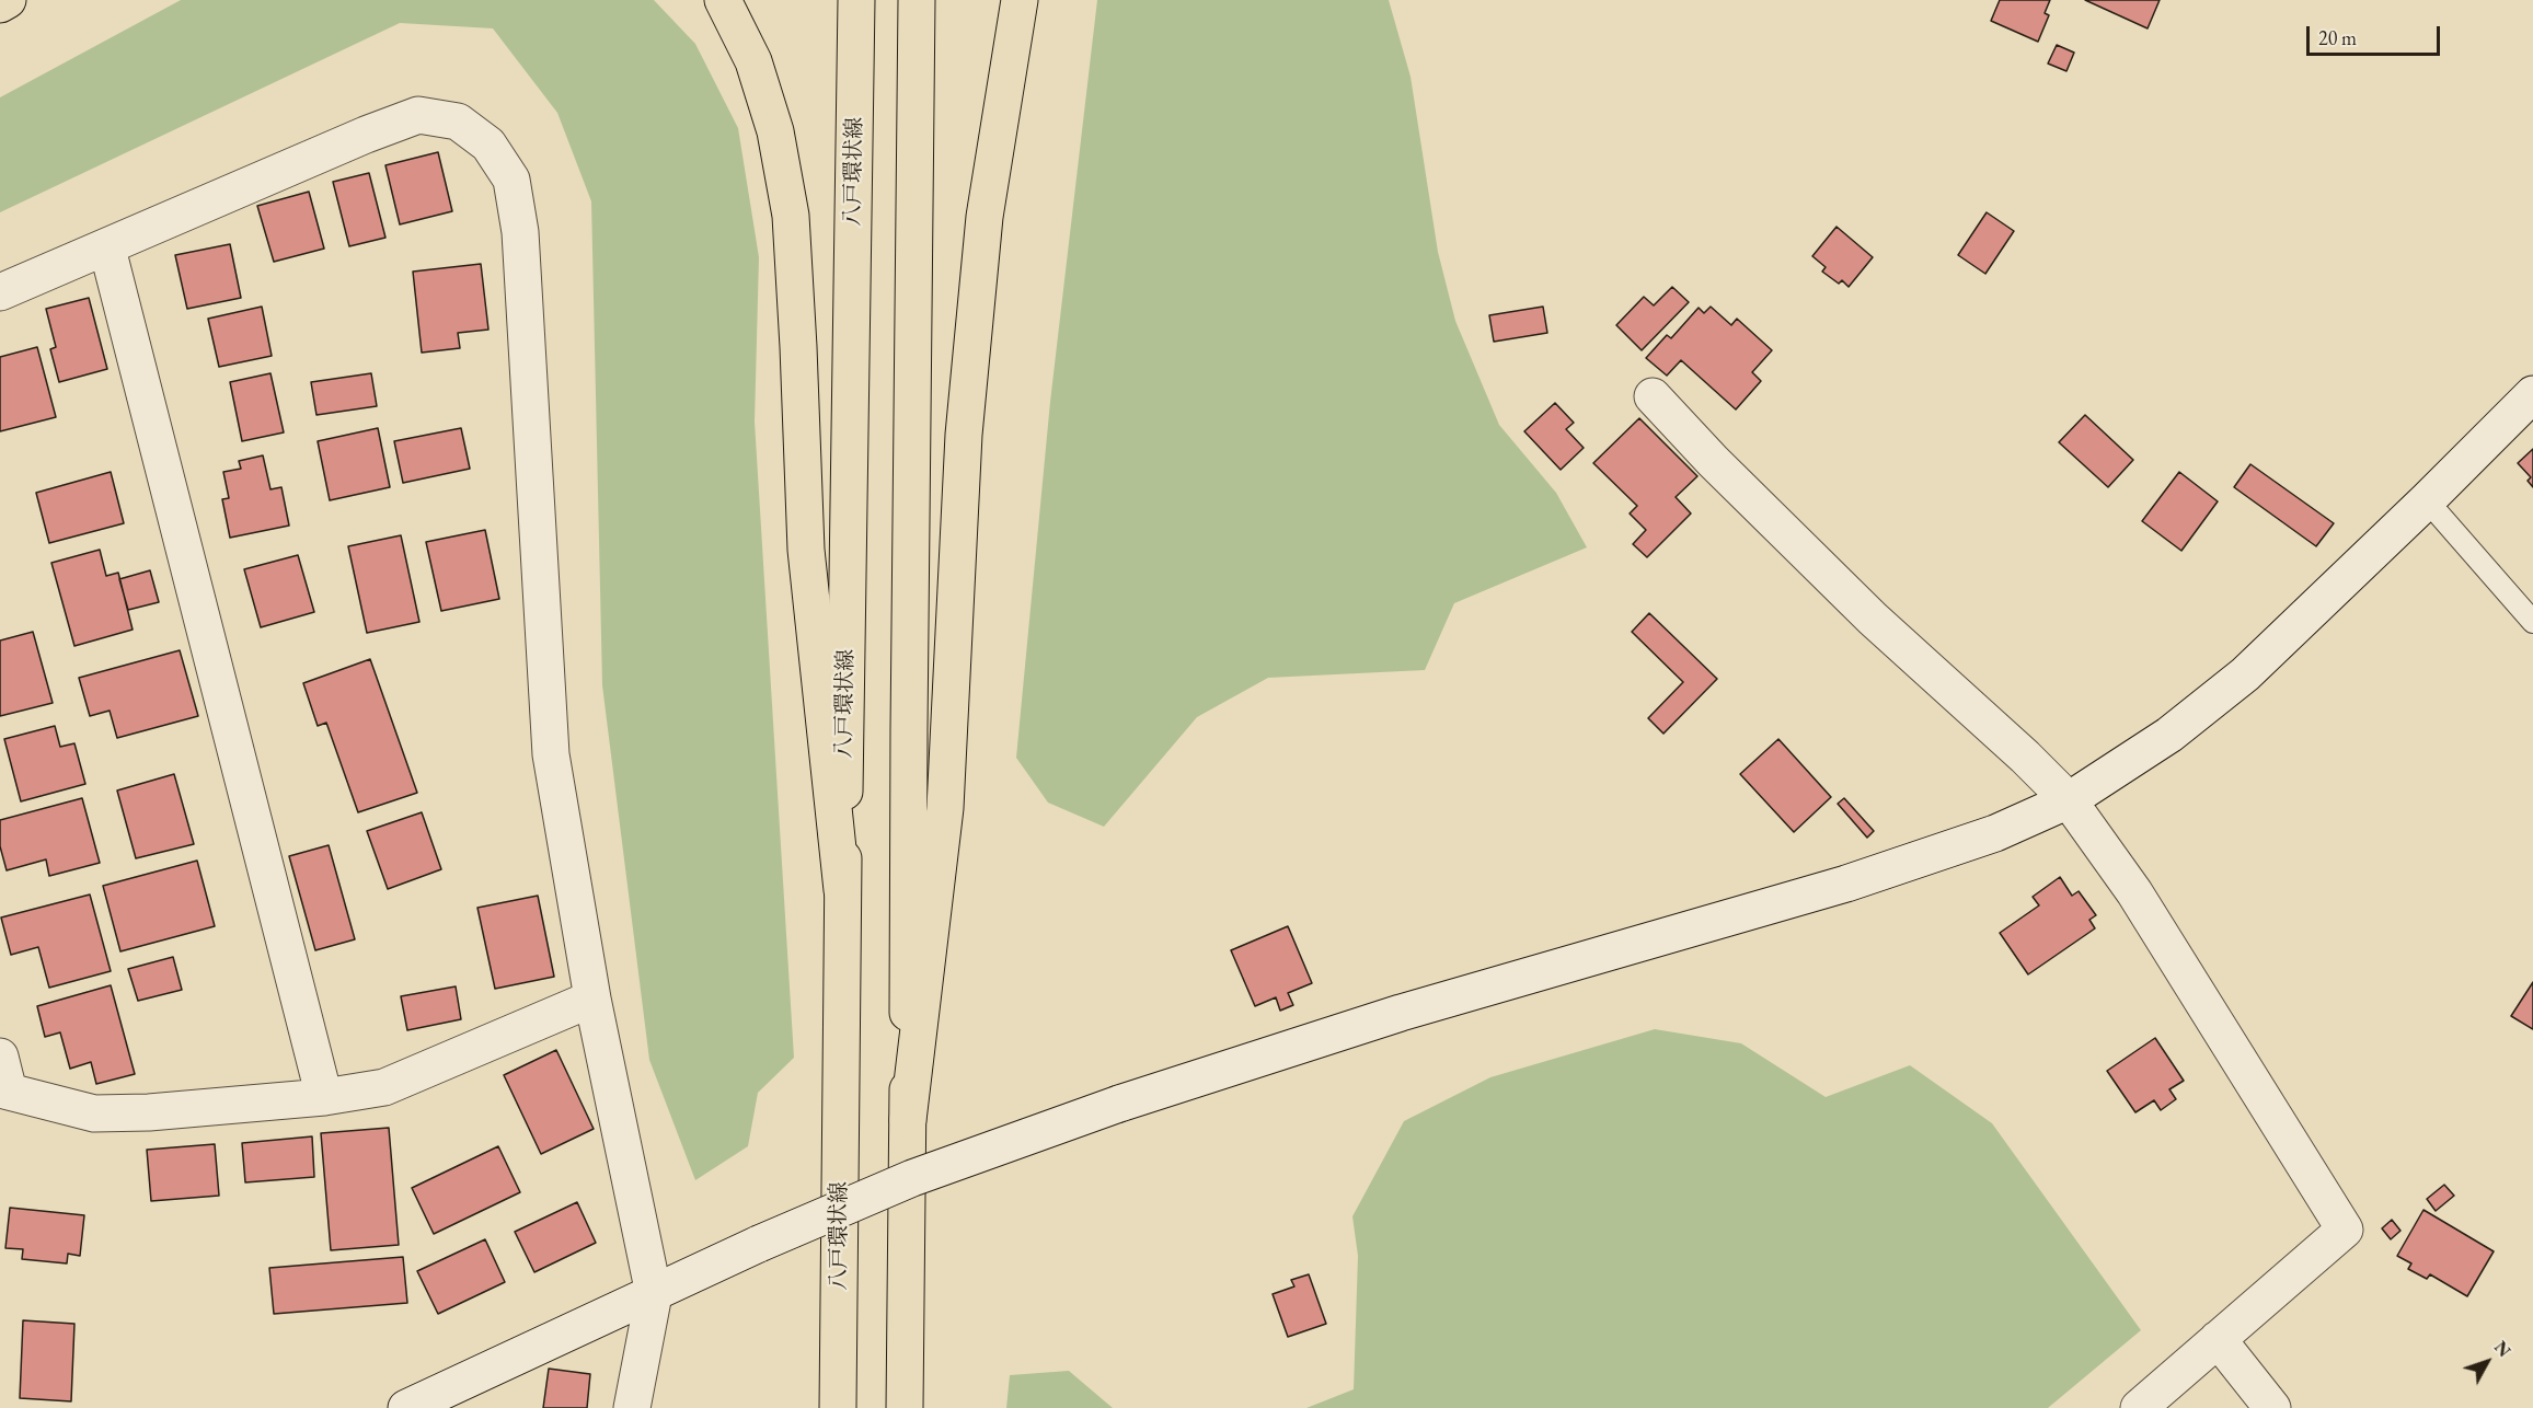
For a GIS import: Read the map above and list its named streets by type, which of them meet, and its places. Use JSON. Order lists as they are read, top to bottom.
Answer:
{
  "streets": {
    "main road": ["八戸環状線"]
  },
  "scale_bar": "20 m",
  "north": "top right"
}
